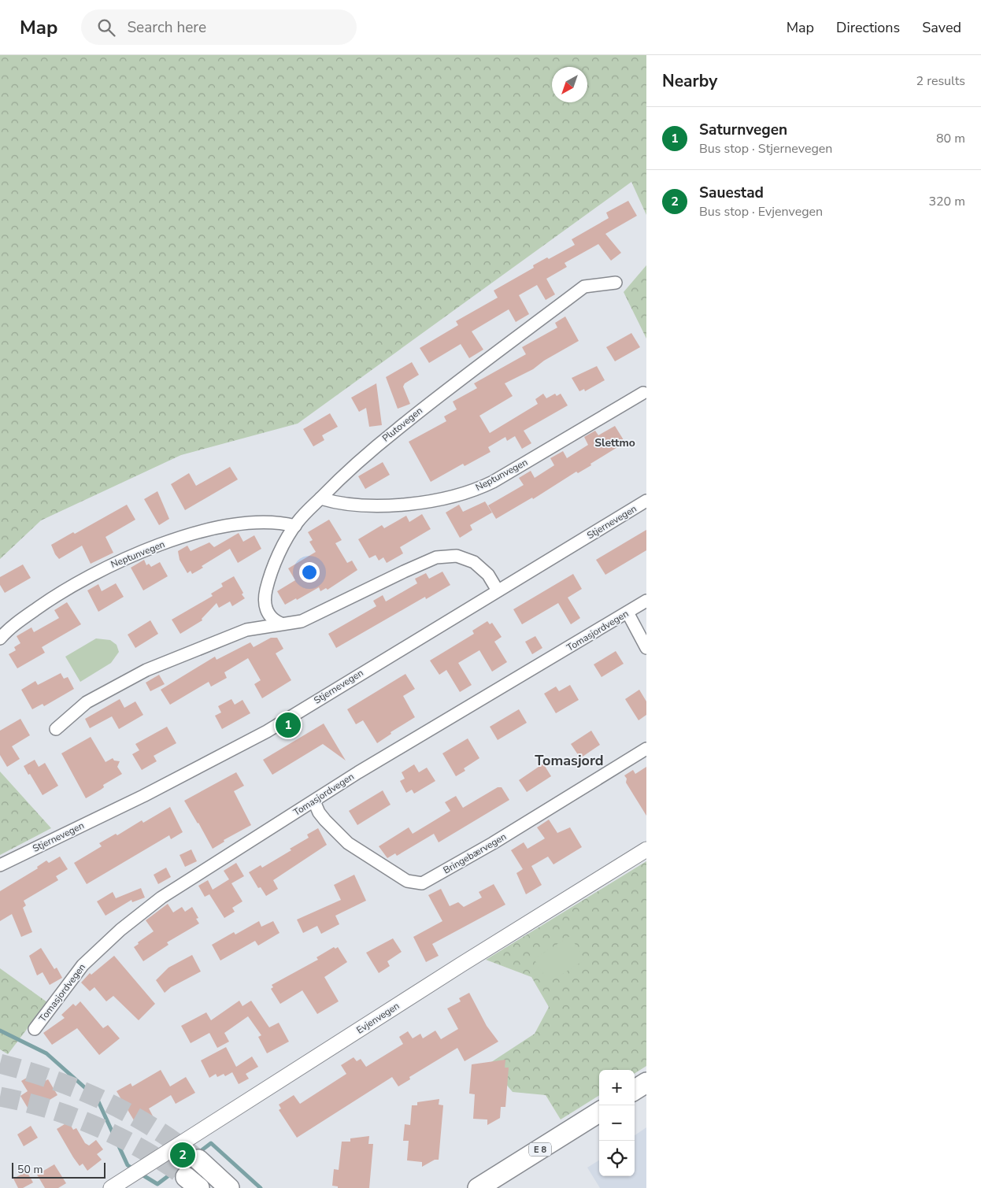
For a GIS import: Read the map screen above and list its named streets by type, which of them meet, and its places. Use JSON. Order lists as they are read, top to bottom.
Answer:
{
  "streets": {
    "highway": ["E 8"],
    "street": [
      "Plutovegen",
      "Neptunvegen",
      "Stjernevegen",
      "Tomasjordvegen",
      "Bringebærvegen",
      "Evjenvegen"
    ]
  },
  "crossings": [
    ["Plutovegen", "Neptunvegen"],
    ["Tomasjordvegen", "Bringebærvegen"]
  ],
  "districts": ["Slettmo", "Tomasjord"],
  "scale_bar": "50 m",
  "north": "bottom left",
  "page": {
    "header": "Map",
    "search": "Search here",
    "nav": ["Map", "Directions", "Saved"],
    "heading": ["Nearby", "2 results"],
    "list": [
      {
        "mark": "1",
        "name": "Saturnvegen",
        "note": "Bus stop · Stjernevegen",
        "value": "80 m"
      },
      {
        "mark": "2",
        "name": "Sauestad",
        "note": "Bus stop · Evjenvegen",
        "value": "320 m"
      }
    ],
    "pins": ["1", "2"],
    "map_buttons": ["+", "−"],
    "scale": "50 m"
  }
}
